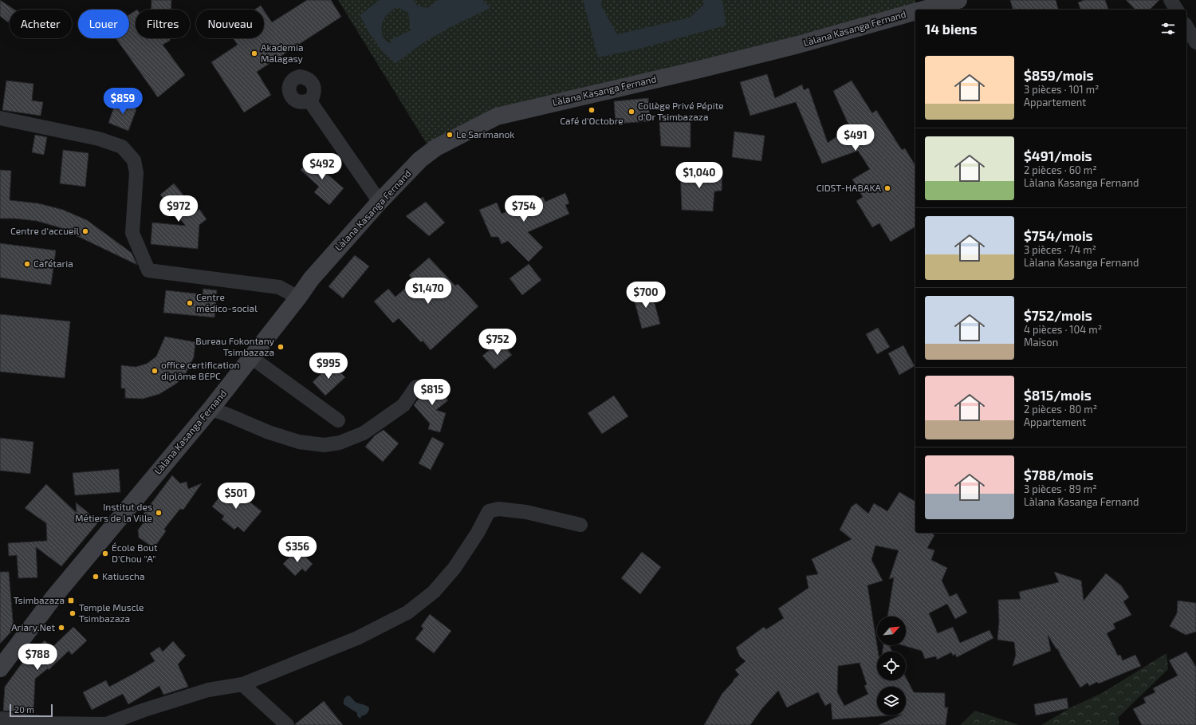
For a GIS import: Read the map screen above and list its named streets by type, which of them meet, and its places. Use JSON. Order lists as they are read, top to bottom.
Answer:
{
  "streets": {
    "street": ["Làlana Kasanga Fernand"]
  },
  "places": {
    "other": [
      "Akademia Malagasy",
      "Café d'Octobre",
      "Collège Privé Pépite d'Or Tsimbazaza",
      "Le Sarimanok",
      "CIDST-HABAKA",
      "Centre d'accueil",
      "Cafétaria",
      "Centre médico-social",
      "Bureau Fokontany Tsimbazaza",
      "office certification diplôme BEPC",
      "Institut des Métiers de la Ville",
      "École Bout D'Chou \"A\"",
      "Katiuscha",
      "Temple Muscle Tsimbazaza",
      "Ariary.Net"
    ],
    "transit": ["Tsimbazaza"]
  },
  "scale_bar": "20 m",
  "north": "top right",
  "page": {
    "chip": [
      "Acheter",
      "Louer",
      "Filtres",
      "Nouveau"
    ],
    "heading": "14 biens",
    "list": [
      {
        "name": "$859/mois",
        "note": "3 pièces · 101 m² · Appartement"
      },
      {
        "name": "$491/mois",
        "note": "2 pièces · 60 m² · Làlana Kasanga Fernand"
      },
      {
        "name": "$754/mois",
        "note": "3 pièces · 74 m² · Làlana Kasanga Fernand"
      },
      {
        "name": "$752/mois",
        "note": "4 pièces · 104 m² · Maison"
      },
      {
        "name": "$815/mois",
        "note": "2 pièces · 80 m² · Appartement"
      },
      {
        "name": "$788/mois",
        "note": "3 pièces · 89 m² · Làlana Kasanga Fernand"
      }
    ],
    "price": [
      "$859",
      "$491",
      "$492",
      "$1,040",
      "$972",
      "$754",
      "$1,470",
      "$700",
      "$752",
      "$995",
      "$815",
      "$501",
      "$356",
      "$788"
    ],
    "scale": "20 m"
  }
}
